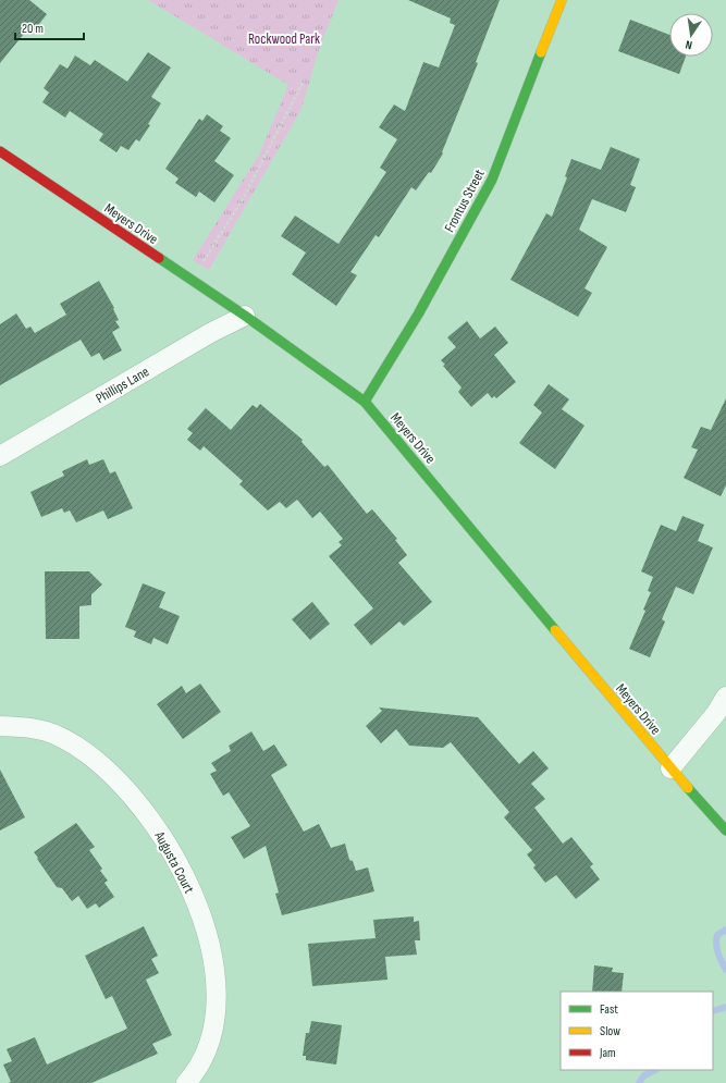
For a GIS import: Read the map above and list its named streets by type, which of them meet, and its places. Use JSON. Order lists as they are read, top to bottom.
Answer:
{
  "streets": {
    "street": [
      "Frontus Street",
      "Meyers Drive",
      "Phillips Lane",
      "Augusta Court"
    ]
  },
  "crossings": [
    ["Frontus Street", "Meyers Drive"],
    ["Meyers Drive", "Phillips Lane"]
  ],
  "parks": ["Rockwood Park"],
  "legend": ["Fast", "Slow", "Jam"],
  "scale_bar": "20 m",
  "north": "bottom"
}
